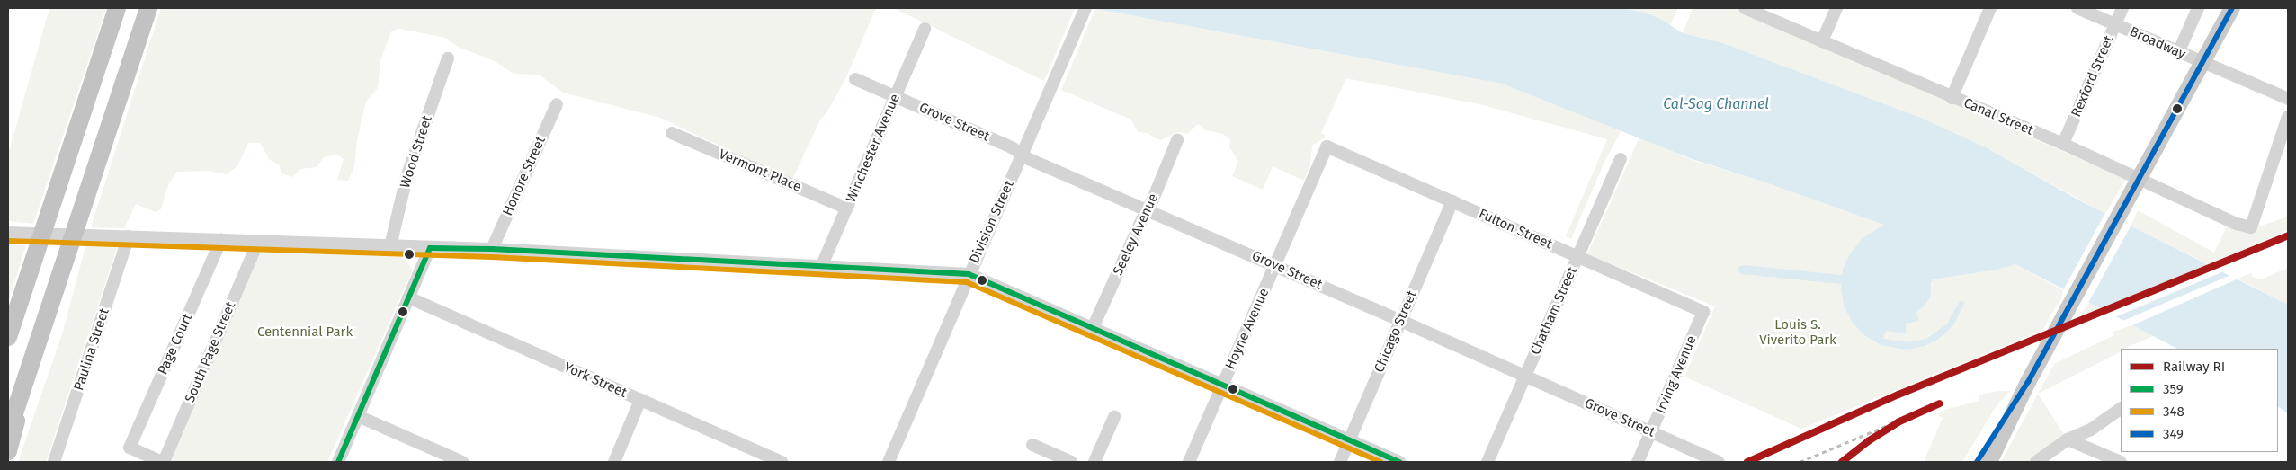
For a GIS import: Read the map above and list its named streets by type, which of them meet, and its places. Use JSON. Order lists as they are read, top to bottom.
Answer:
{
  "streets": {
    "street": [
      "Broadway",
      "Rexford Street",
      "Canal Street",
      "Grove Street",
      "Winchester Avenue",
      "Wood Street",
      "Vermont Place",
      "Honore Street",
      "Division Street",
      "Fulton Street",
      "Seeley Avenue",
      "Chatham Street",
      "Hoyne Avenue",
      "Chicago Street",
      "Page Court",
      "Paulina Street",
      "South Page Street",
      "Irving Avenue",
      "York Street"
    ]
  },
  "crossings": [
    ["Broadway", "Rexford Street"],
    ["Rexford Street", "Canal Street"],
    ["Grove Street", "Winchester Avenue"],
    ["Grove Street", "Division Street"],
    ["Grove Street", "Seeley Avenue"],
    ["Grove Street", "Chatham Street"],
    ["Grove Street", "Hoyne Avenue"],
    ["Grove Street", "Chicago Street"],
    ["Grove Street", "Irving Avenue"],
    ["Winchester Avenue", "Vermont Place"],
    ["Fulton Street", "Chatham Street"],
    ["Fulton Street", "Hoyne Avenue"],
    ["Fulton Street", "Chicago Street"],
    ["Fulton Street", "Irving Avenue"],
    ["Page Court", "South Page Street"]
  ],
  "water": ["Cal-Sag Channel"],
  "parks": ["Louis S. Viverito Park", "Centennial Park"],
  "lines": [
    "transit line 349",
    "rail line RI",
    "transit line 348",
    "transit line 359"
  ],
  "legend": [
    "Railway RI",
    "359",
    "348",
    "349"
  ]
}
